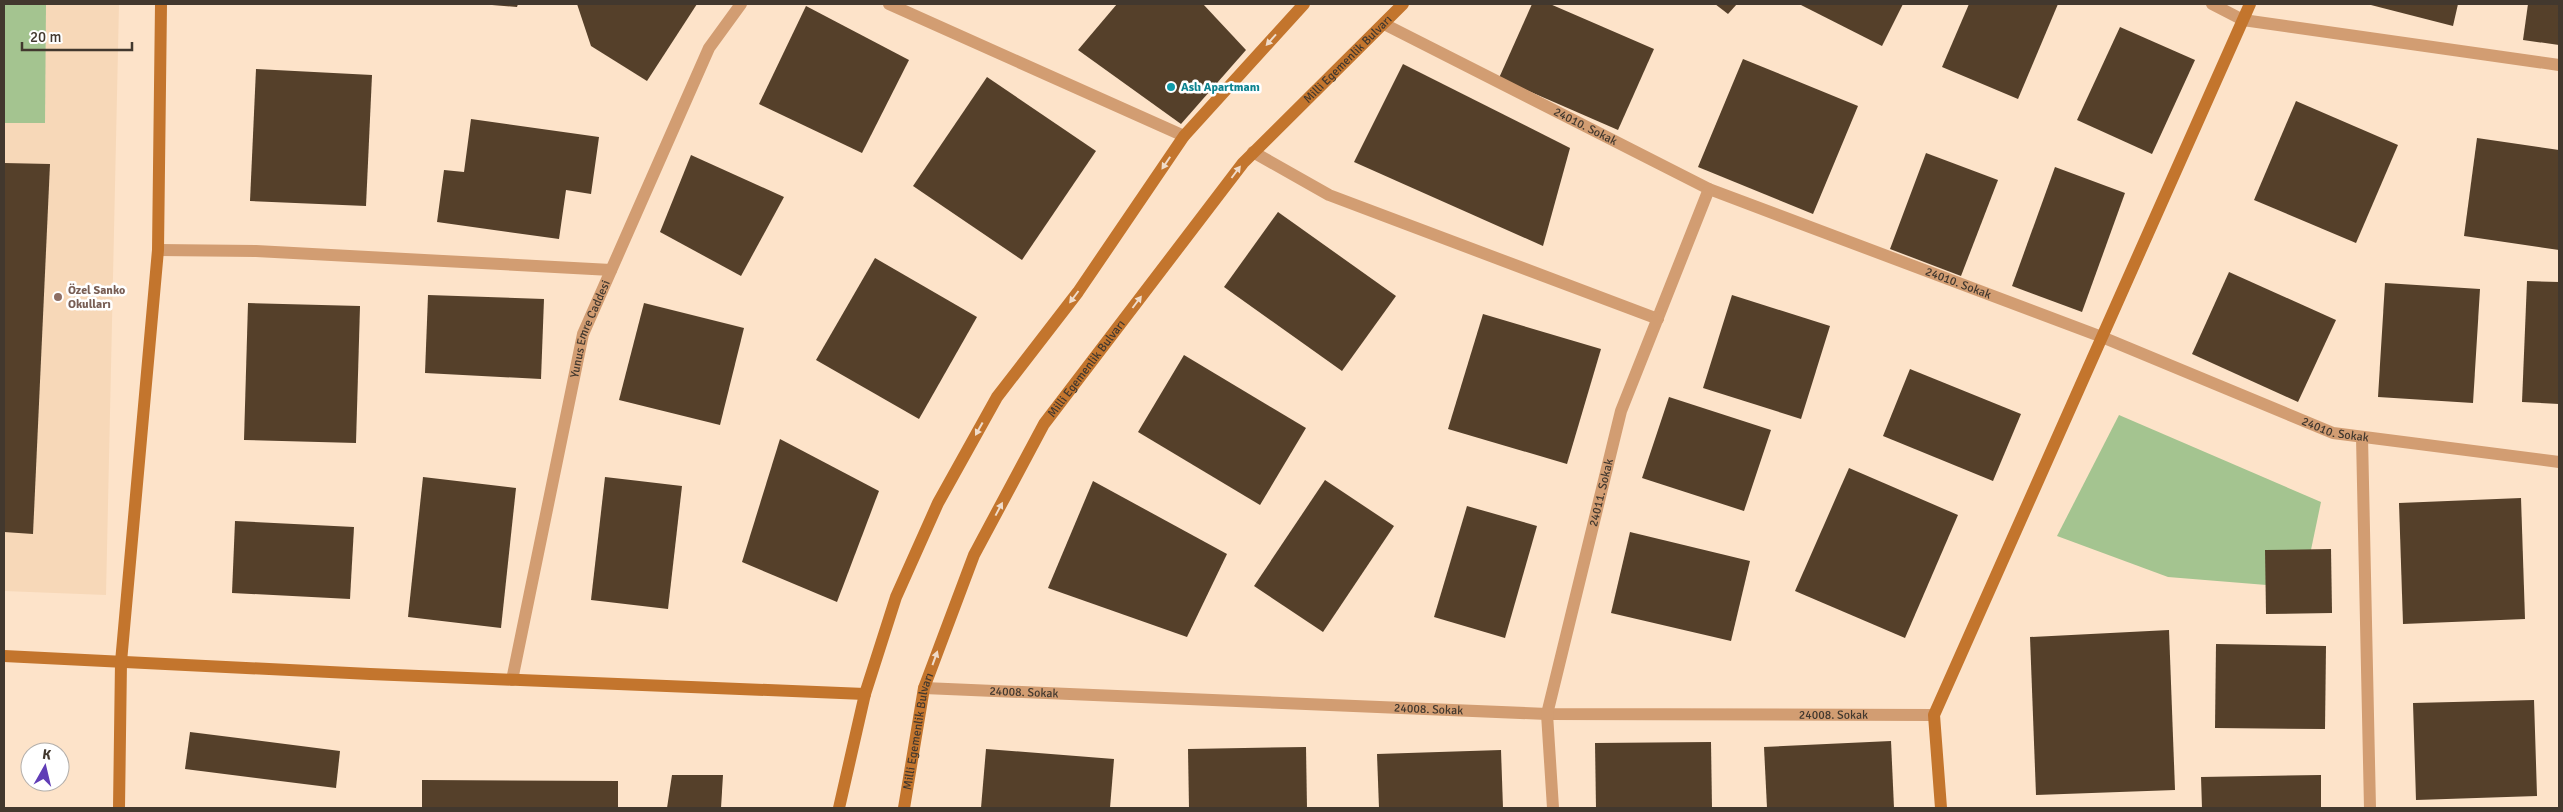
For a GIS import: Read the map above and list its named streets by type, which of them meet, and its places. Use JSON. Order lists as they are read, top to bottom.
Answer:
{
  "streets": {
    "street": [
      "Milli Egemenlik Bulvarı",
      "24010. Sokak",
      "Yunus Emre Caddesi",
      "24011. Sokak",
      "24008. Sokak"
    ]
  },
  "crossings": [
    ["Milli Egemenlik Bulvarı", "24010. Sokak"],
    ["Milli Egemenlik Bulvarı", "24008. Sokak"],
    ["24010. Sokak", "24011. Sokak"],
    ["24011. Sokak", "24008. Sokak"]
  ],
  "places": ["Aslı Apartmanı", "Özel Sanko Okulları"],
  "scale_bar": "20 m",
  "north": "top"
}
